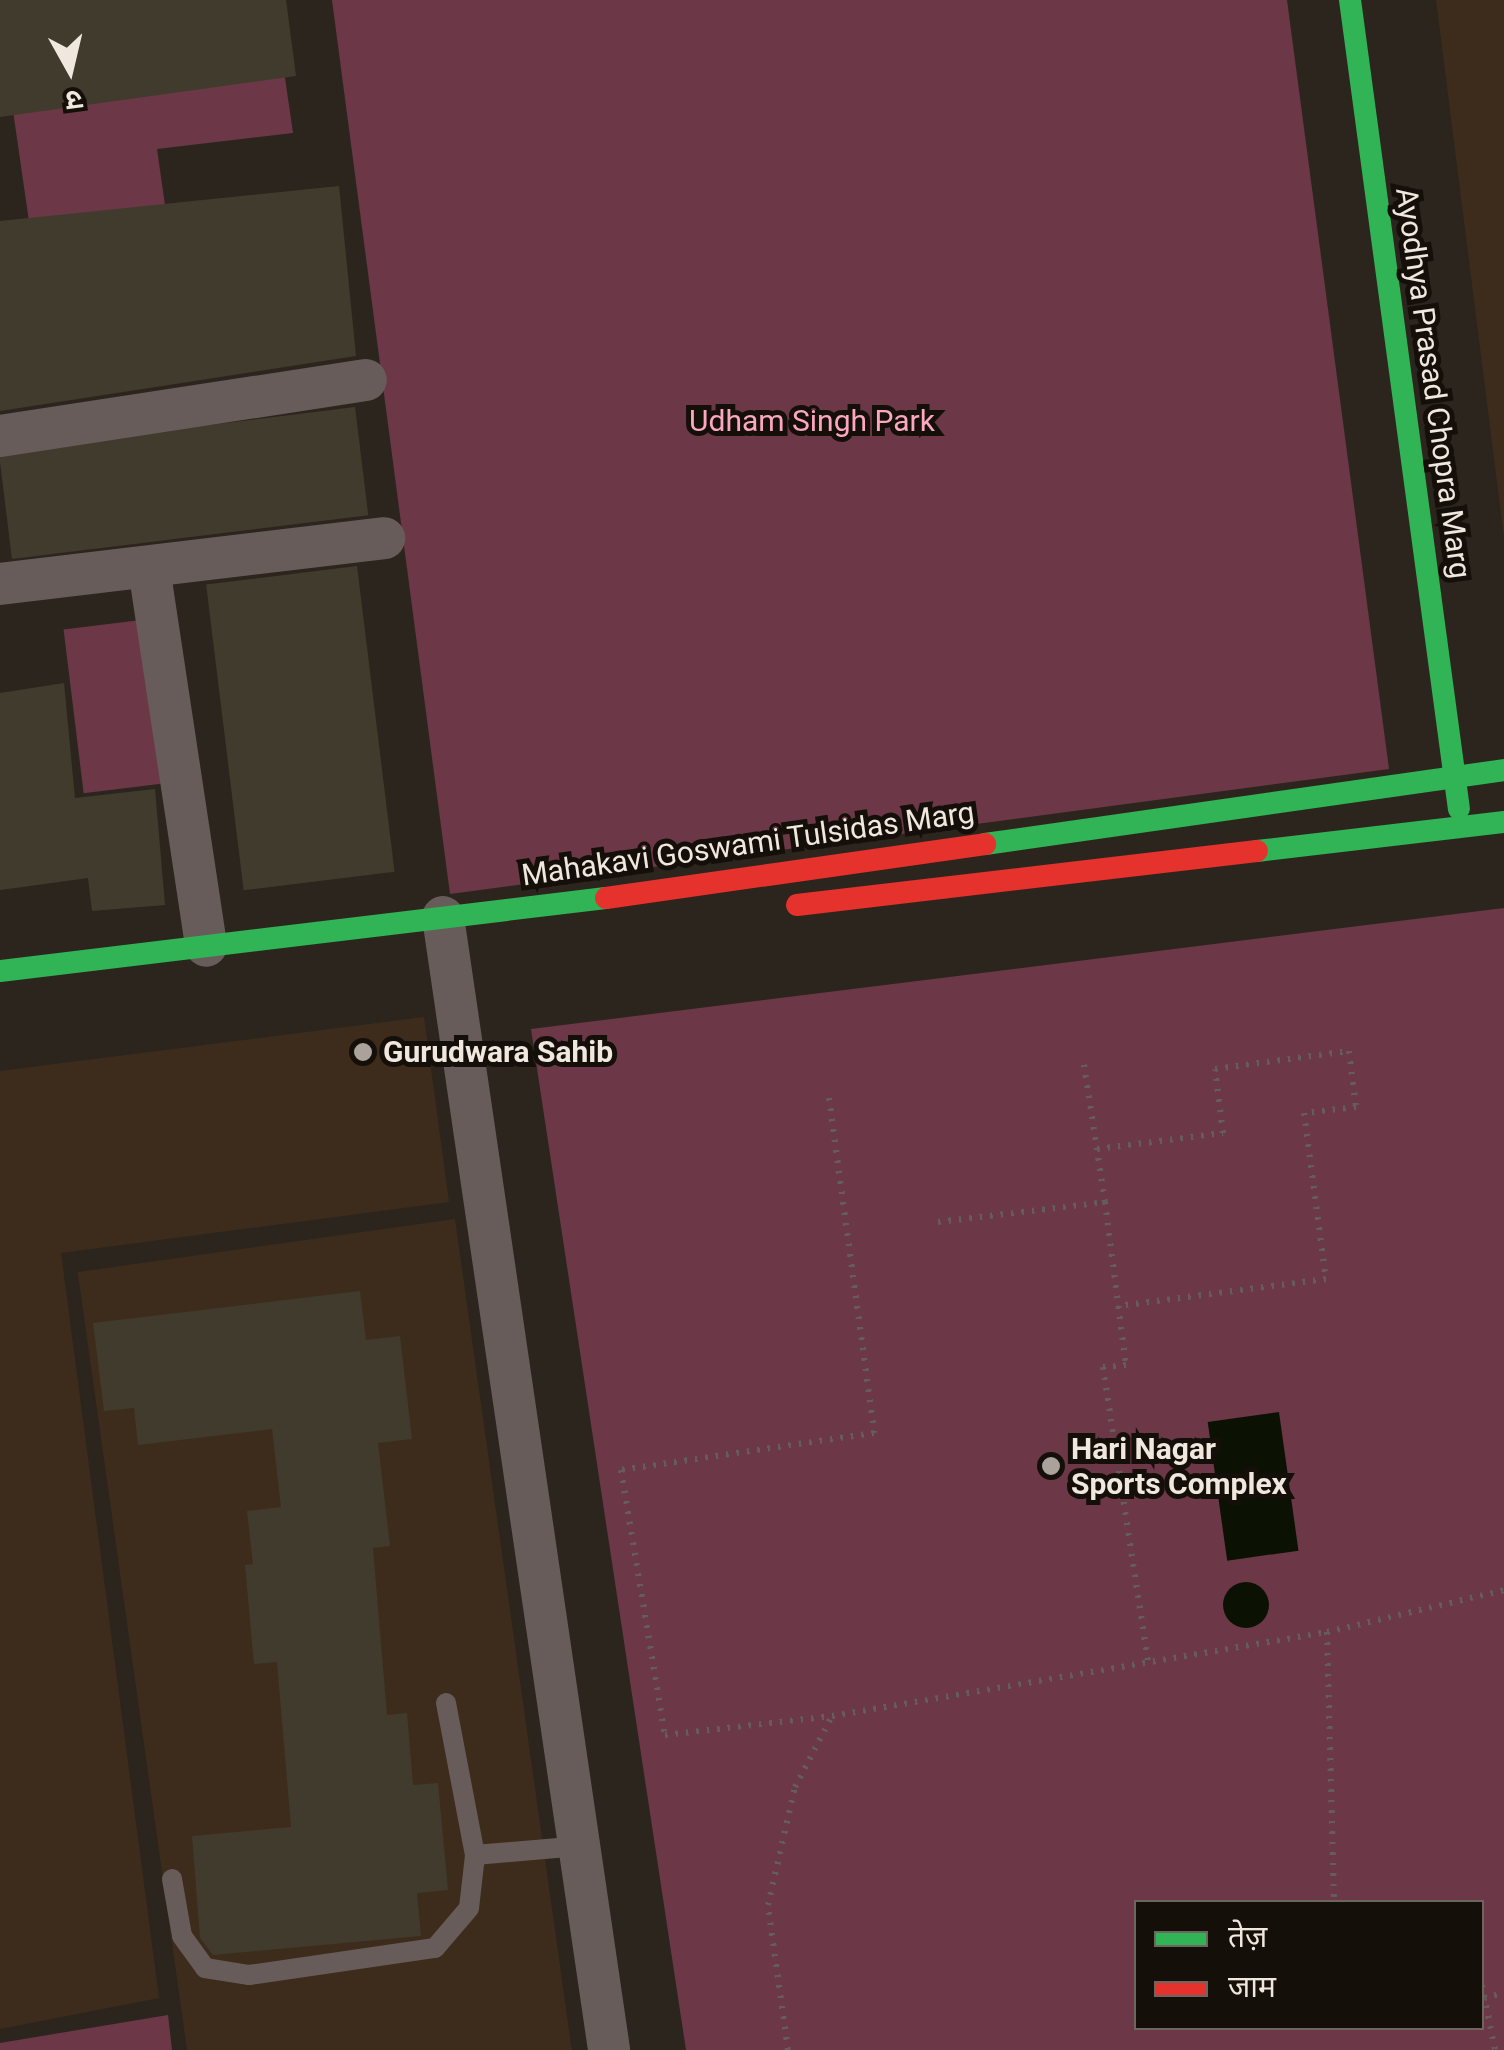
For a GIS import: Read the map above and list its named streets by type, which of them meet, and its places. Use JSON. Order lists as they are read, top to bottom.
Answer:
{
  "streets": {
    "street": ["Ayodhya Prasad Chopra Marg", "Mahakavi Goswami Tulsidas Marg"]
  },
  "crossings": [
    ["Ayodhya Prasad Chopra Marg", "Mahakavi Goswami Tulsidas Marg"]
  ],
  "parks": ["Udham Singh Park"],
  "places": ["Gurudwara Sahib", "Hari Nagar Sports Complex"],
  "legend": ["तेज़", "जाम"],
  "north": "bottom"
}
